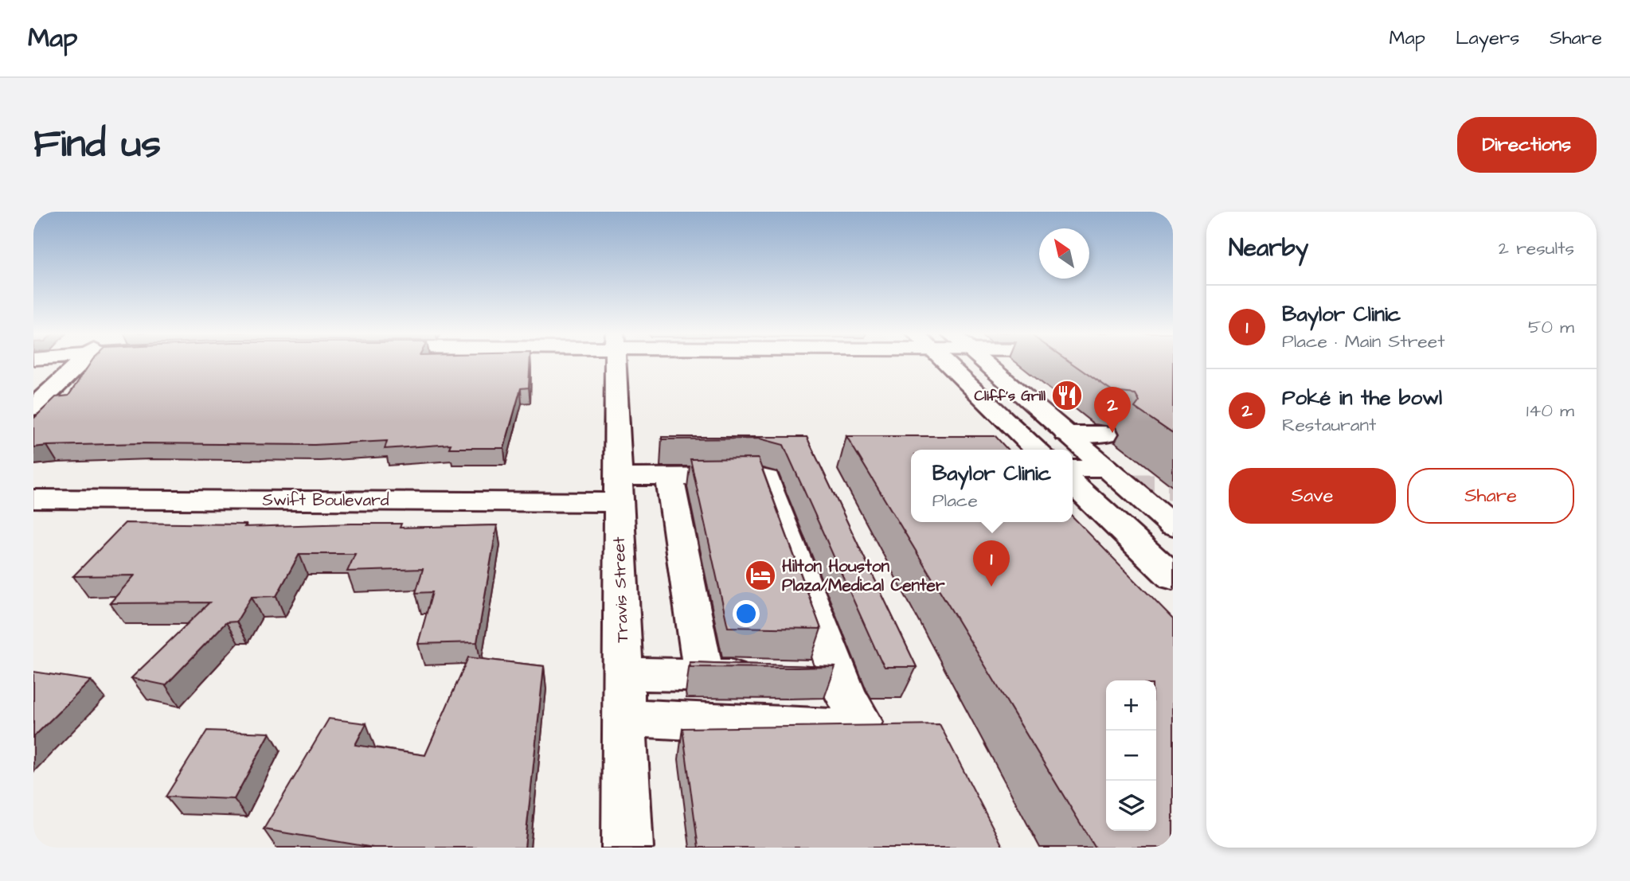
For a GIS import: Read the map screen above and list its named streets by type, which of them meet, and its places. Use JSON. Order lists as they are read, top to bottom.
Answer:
{
  "streets": {
    "street": ["Swift Boulevard", "Travis Street"]
  },
  "crossings": [
    ["Swift Boulevard", "Travis Street"]
  ],
  "places": {
    "restaurant": ["Cliff's Grill"],
    "hotel": ["Hilton Houston Plaza/Medical Center"]
  },
  "north": "top left",
  "page": {
    "header": "Map",
    "nav": ["Map", "Layers", "Share"],
    "buttons": [
      "Directions",
      ["Save", "Share"]
    ],
    "title": "Find us",
    "heading": ["Nearby", "2 results"],
    "list": [
      {
        "mark": "1",
        "name": "Baylor Clinic",
        "note": "Place · Main Street",
        "value": "50 m"
      },
      {
        "mark": "2",
        "name": "Poké in the bowl",
        "note": "Restaurant",
        "value": "140 m"
      }
    ],
    "pins": ["2", "1"],
    "popup": ["Baylor Clinic", "Place"],
    "map_buttons": ["+", "−"]
  }
}
